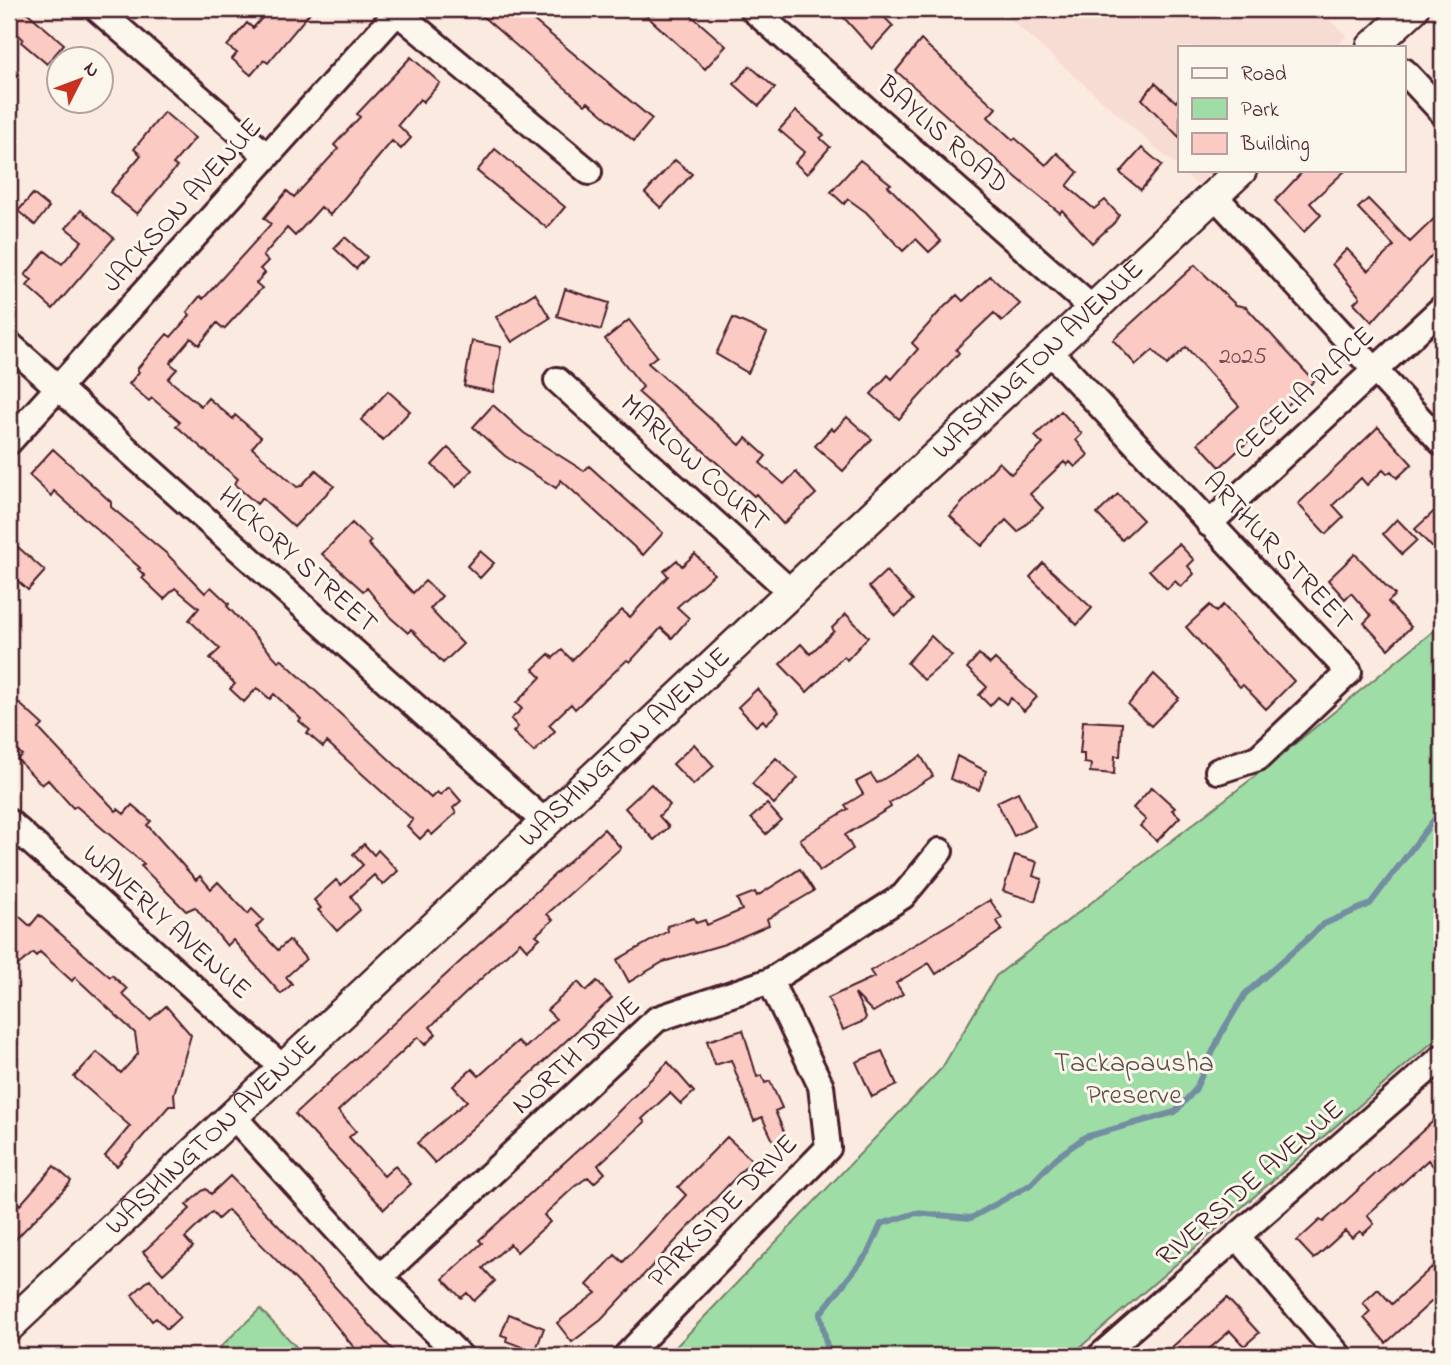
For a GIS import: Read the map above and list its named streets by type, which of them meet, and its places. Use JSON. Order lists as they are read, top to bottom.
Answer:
{
  "streets": {
    "street": [
      "BAYLIS ROAD",
      "JACKSON AVENUE",
      "WASHINGTON AVENUE",
      "CECELIA PLACE",
      "MARLOW COURT",
      "ARTHUR STREET",
      "HICKORY STREET",
      "WAVERLY AVENUE",
      "NORTH DRIVE",
      "RIVERSIDE AVENUE",
      "PARKSIDE DRIVE"
    ]
  },
  "crossings": [
    ["BAYLIS ROAD", "WASHINGTON AVENUE"],
    ["JACKSON AVENUE", "HICKORY STREET"],
    ["WASHINGTON AVENUE", "MARLOW COURT"],
    ["WASHINGTON AVENUE", "ARTHUR STREET"],
    ["WASHINGTON AVENUE", "HICKORY STREET"],
    ["WASHINGTON AVENUE", "WAVERLY AVENUE"],
    ["CECELIA PLACE", "ARTHUR STREET"],
    ["NORTH DRIVE", "PARKSIDE DRIVE"]
  ],
  "parks": ["Tackapausha Preserve"],
  "house_numbers": ["2025"],
  "legend": ["Road", "Park", "Building"],
  "north": "top right"
}
